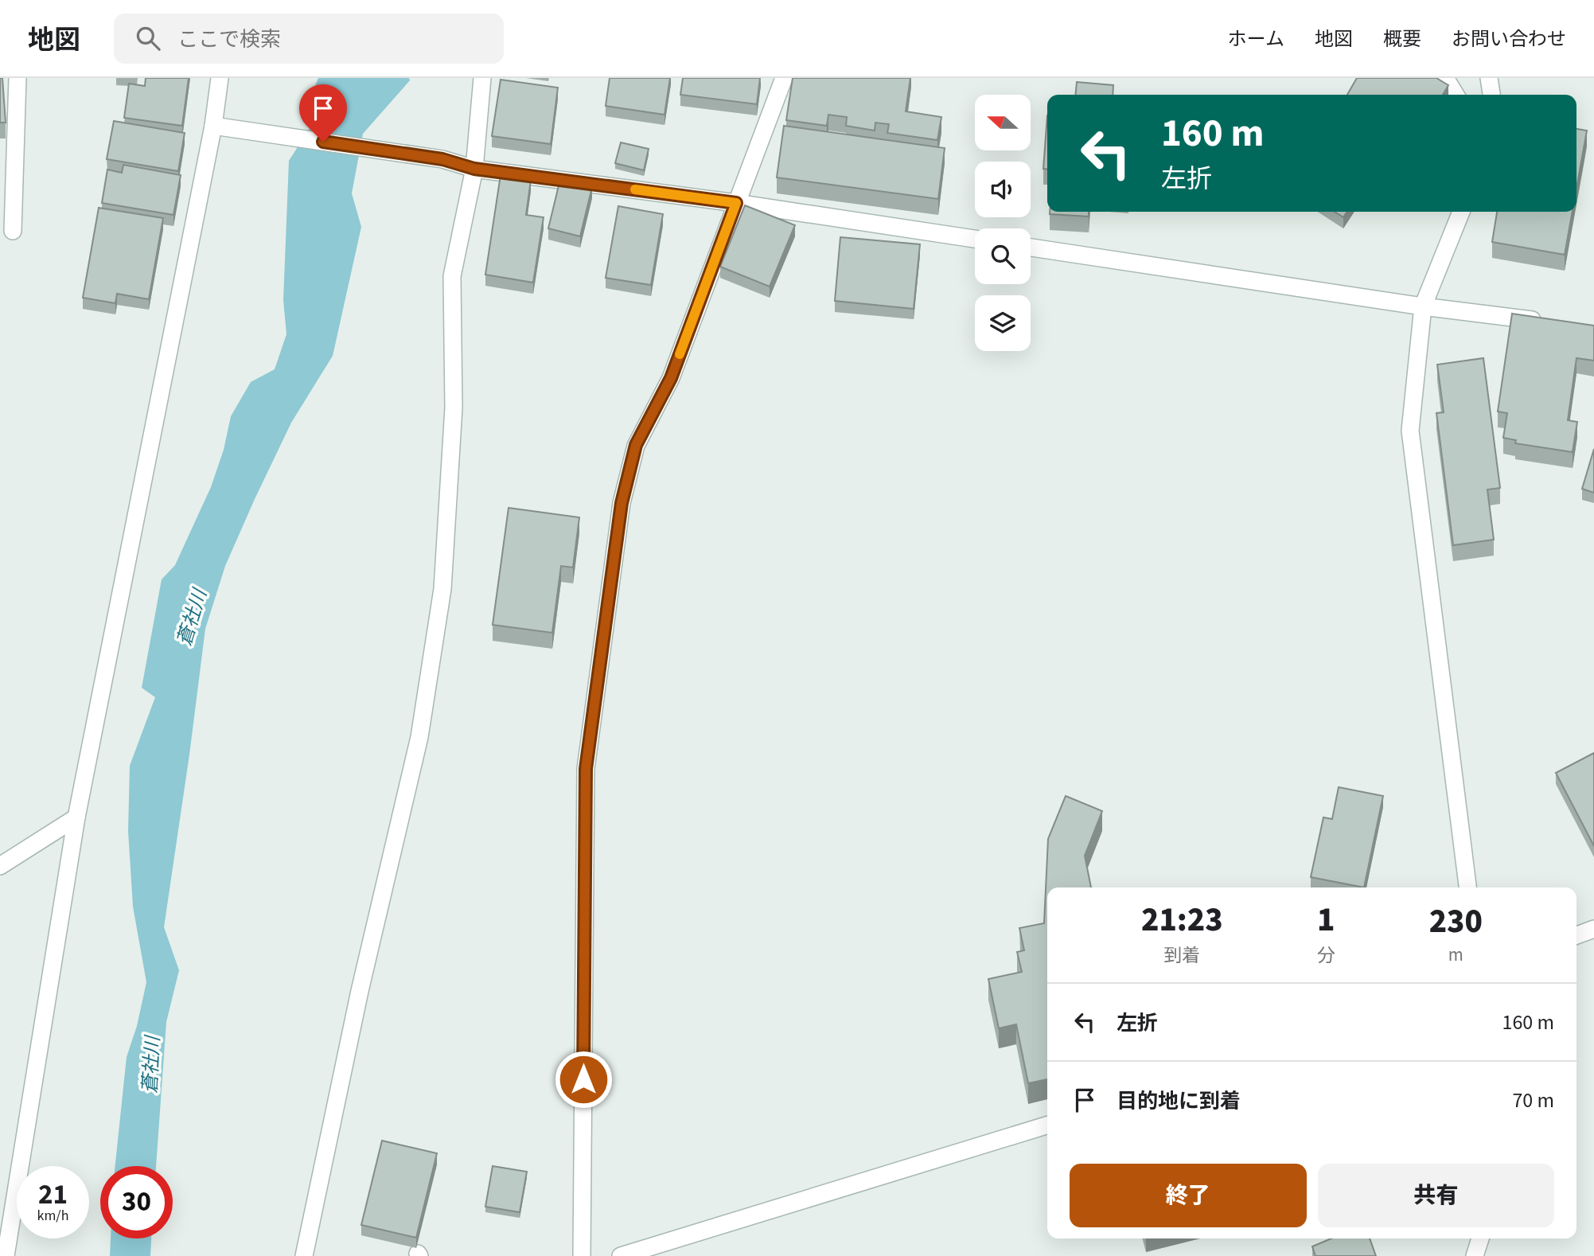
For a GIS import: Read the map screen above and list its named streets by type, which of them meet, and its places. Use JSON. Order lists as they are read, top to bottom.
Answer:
{
  "water": ["蒼社川"],
  "north": "left",
  "page": {
    "header": "地図",
    "search": "ここで検索",
    "nav": [
      "ホーム",
      "地図",
      "概要",
      "お問い合わせ"
    ],
    "turn": ["160 m", "左折"],
    "eta": [
      "21:23",
      "到着",
      "1",
      "分",
      "230",
      "m"
    ],
    "list": [
      {
        "name": "左折",
        "value": "160 m"
      },
      {
        "name": "目的地に到着",
        "value": "70 m"
      }
    ],
    "buttons": ["終了", "共有"],
    "speed": "21 km/h",
    "limit": "30"
  }
}
